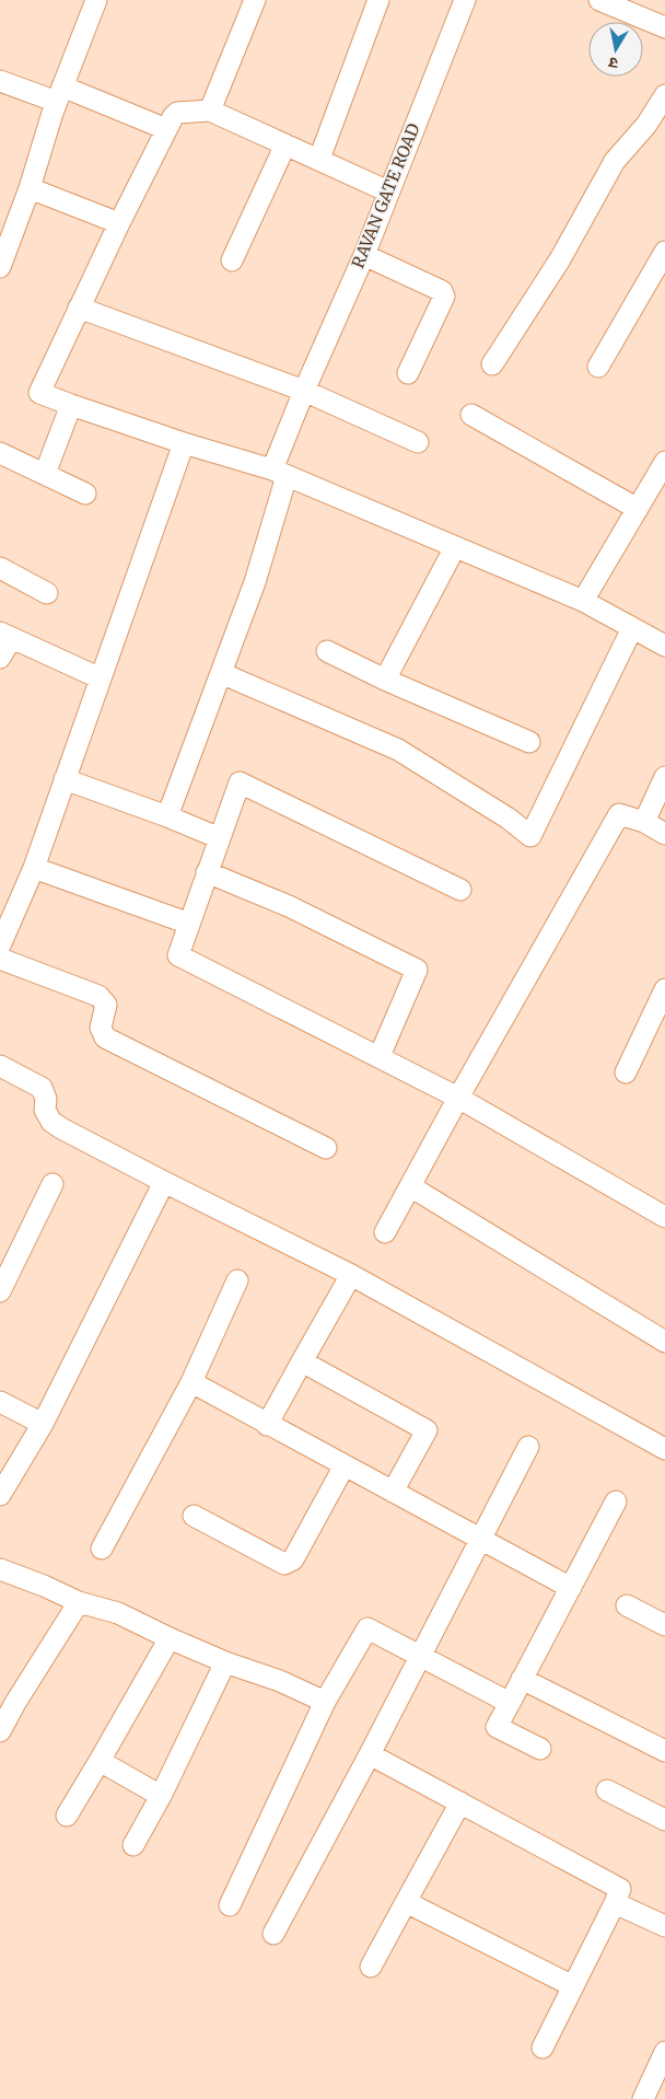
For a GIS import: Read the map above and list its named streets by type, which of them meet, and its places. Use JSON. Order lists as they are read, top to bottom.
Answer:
{
  "streets": {
    "street": ["RAVAN GATE ROAD"]
  },
  "north": "bottom"
}
